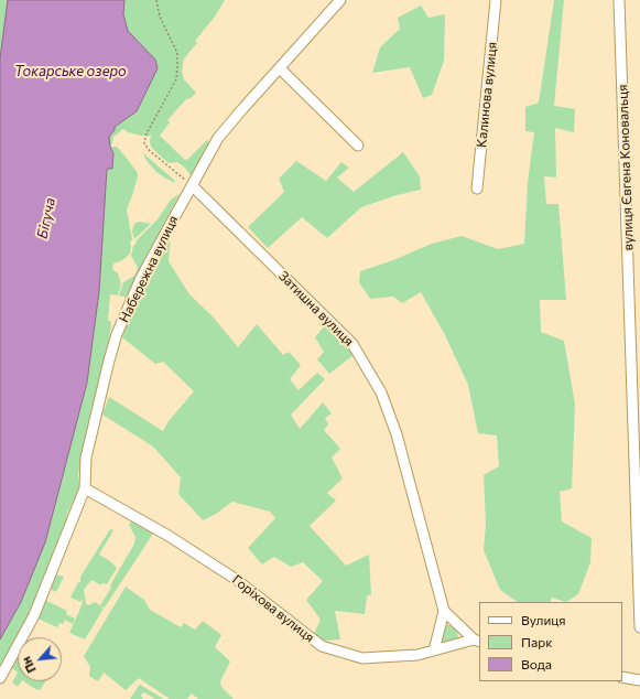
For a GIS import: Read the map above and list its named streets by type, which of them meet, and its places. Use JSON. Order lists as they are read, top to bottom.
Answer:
{
  "streets": {
    "street": [
      "Калинова вулиця",
      "вулиця Євгена Коновальця",
      "Набережна вулиця",
      "Затишна вулиця",
      "Горіхова вулиця"
    ]
  },
  "crossings": [
    ["Набережна вулиця", "Затишна вулиця"],
    ["Набережна вулиця", "Горіхова вулиця"],
    ["Затишна вулиця", "Горіхова вулиця"]
  ],
  "water": ["Токарське озеро", "Бігуча"],
  "legend": ["Вулиця", "Парк", "Вода"],
  "north": "bottom left"
}
